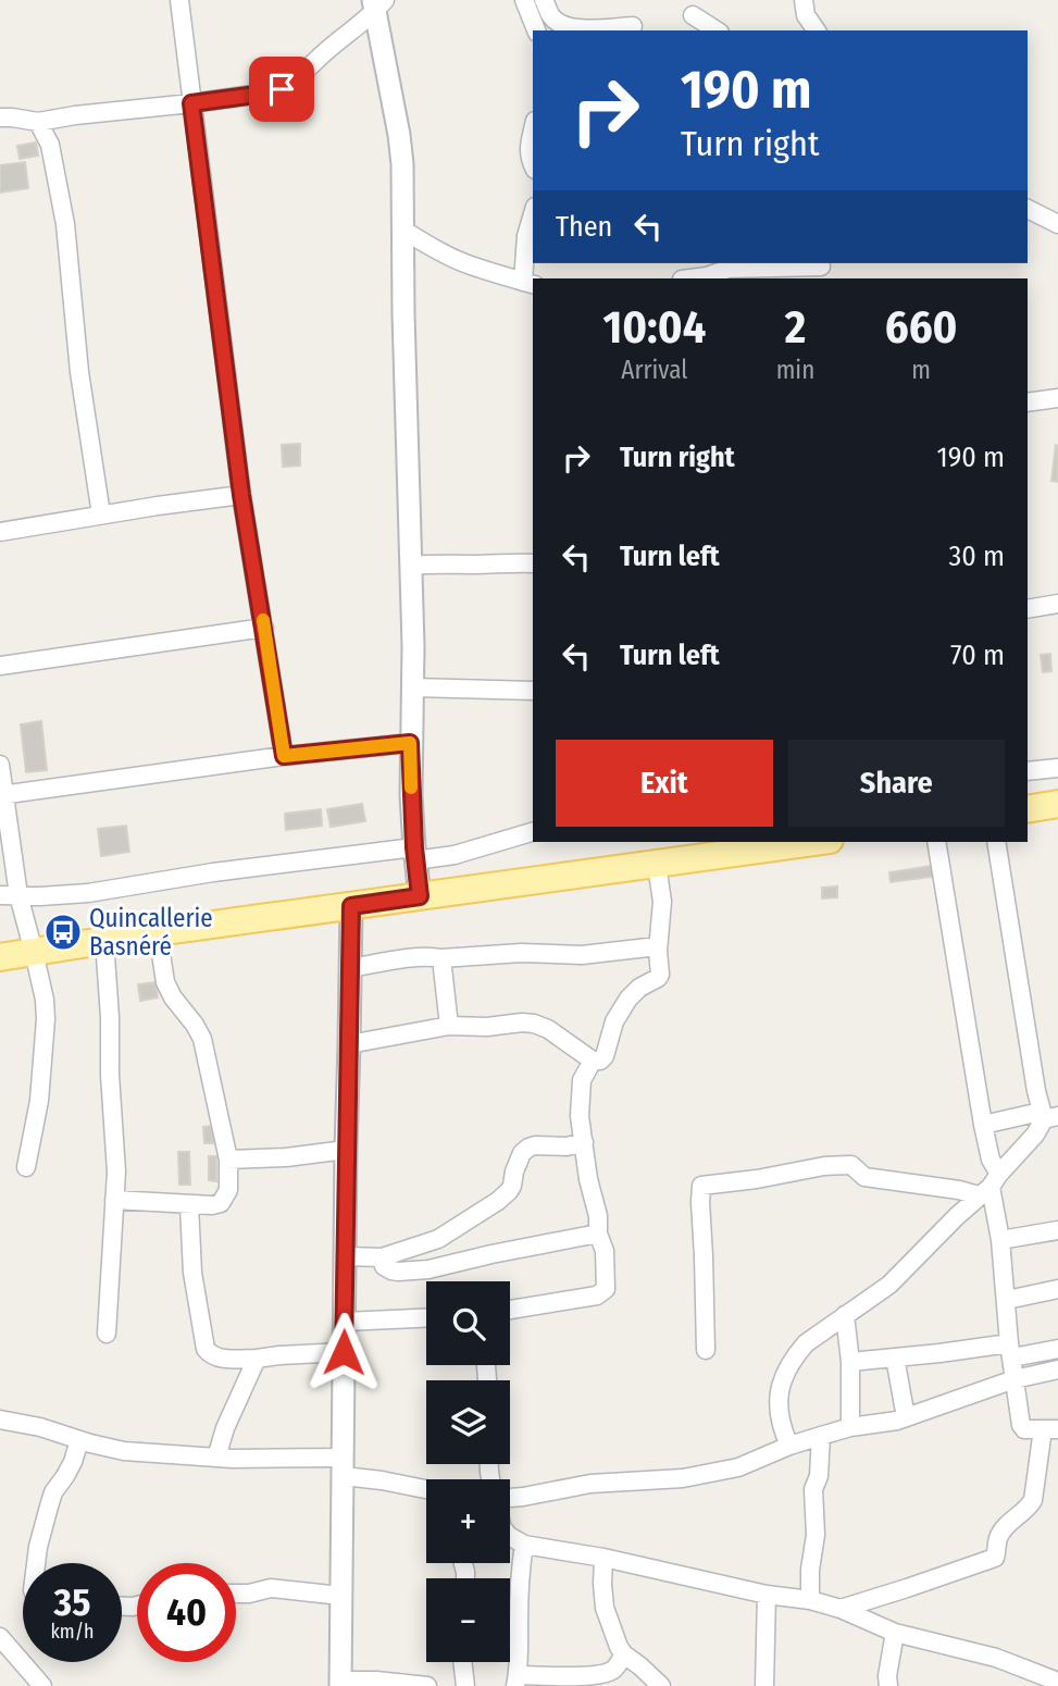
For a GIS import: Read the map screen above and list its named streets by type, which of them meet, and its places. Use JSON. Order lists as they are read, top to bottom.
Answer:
{
  "places": {
    "bus stop": ["Quincallerie Basnéré"]
  },
  "page": {
    "turn": ["190 m", "Turn right"],
    "then": "Then",
    "eta": [
      "10:04",
      "Arrival",
      "2",
      "min",
      "660",
      "m"
    ],
    "list": [
      {
        "name": "Turn right",
        "value": "190 m"
      },
      {
        "name": "Turn left",
        "value": "30 m"
      },
      {
        "name": "Turn left",
        "value": "70 m"
      }
    ],
    "buttons": ["Exit", "Share"],
    "map_buttons": ["+", "−"],
    "speed": "35 km/h",
    "limit": "40"
  }
}
